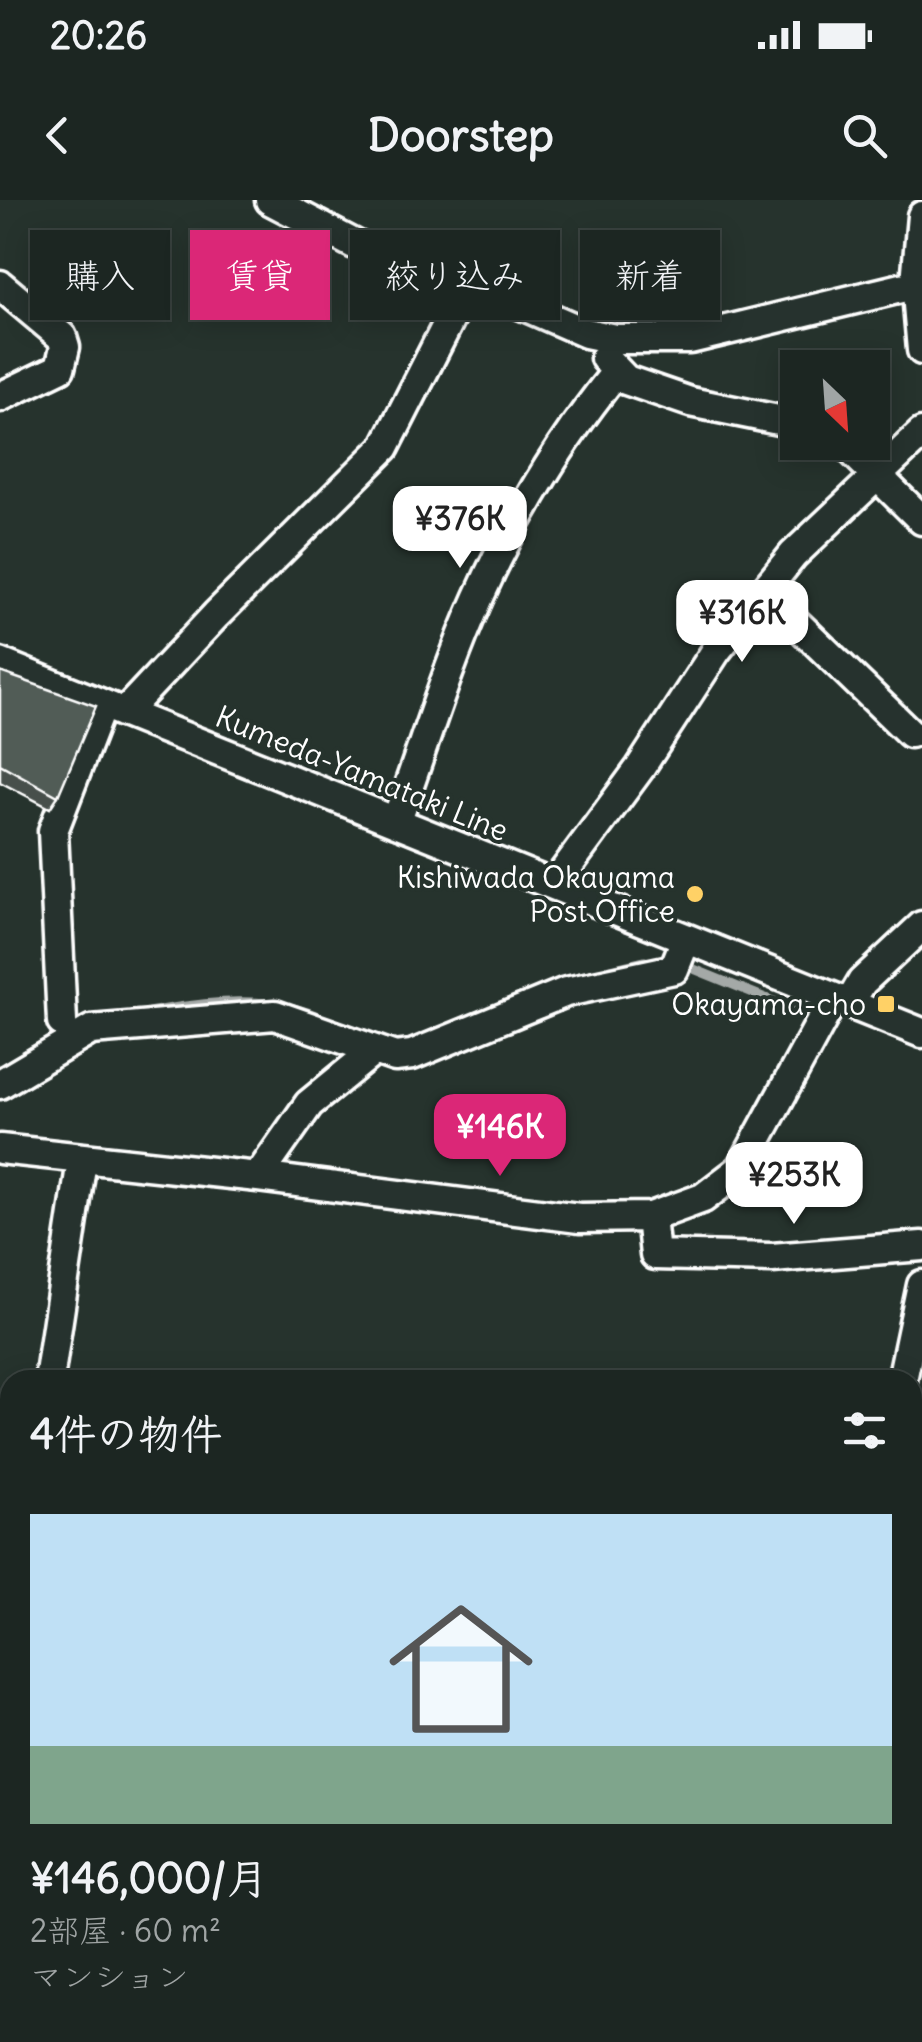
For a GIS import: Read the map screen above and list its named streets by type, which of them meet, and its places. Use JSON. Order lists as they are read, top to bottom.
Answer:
{
  "streets": {
    "street": ["Kumeda-Yamataki Line"]
  },
  "places": {
    "other": ["Kishiwada Okayama Post Office"],
    "transit": ["Okayama-cho"]
  },
  "north": "bottom right",
  "page": {
    "status": "20:26",
    "header": "Doorstep",
    "chip": [
      "購入",
      "賃貸",
      "絞り込み",
      "新着"
    ],
    "price": [
      "¥376K",
      "¥316K",
      "¥146K",
      "¥253K"
    ],
    "heading": "4件の物件",
    "list": [
      {
        "name": "¥146,000/月",
        "note": "2部屋 · 60 m² · マンション"
      }
    ]
  }
}
